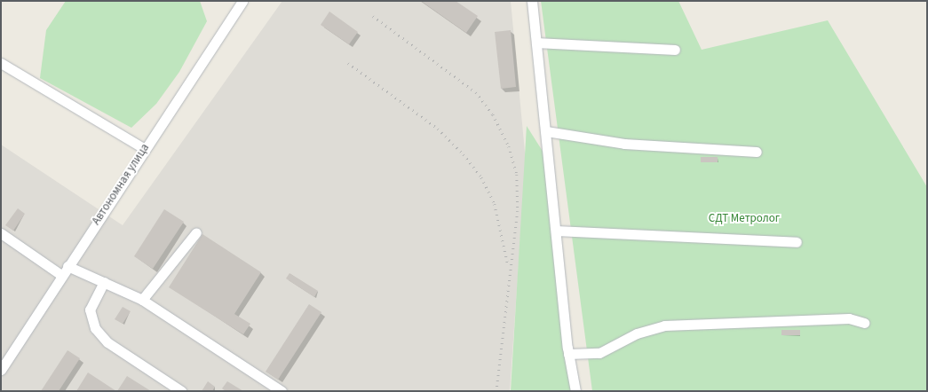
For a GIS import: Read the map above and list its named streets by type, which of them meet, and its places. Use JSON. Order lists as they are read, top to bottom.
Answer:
{
  "streets": {
    "street": ["Автономная улица"]
  },
  "parks": ["СДТ Метролог"]
}
